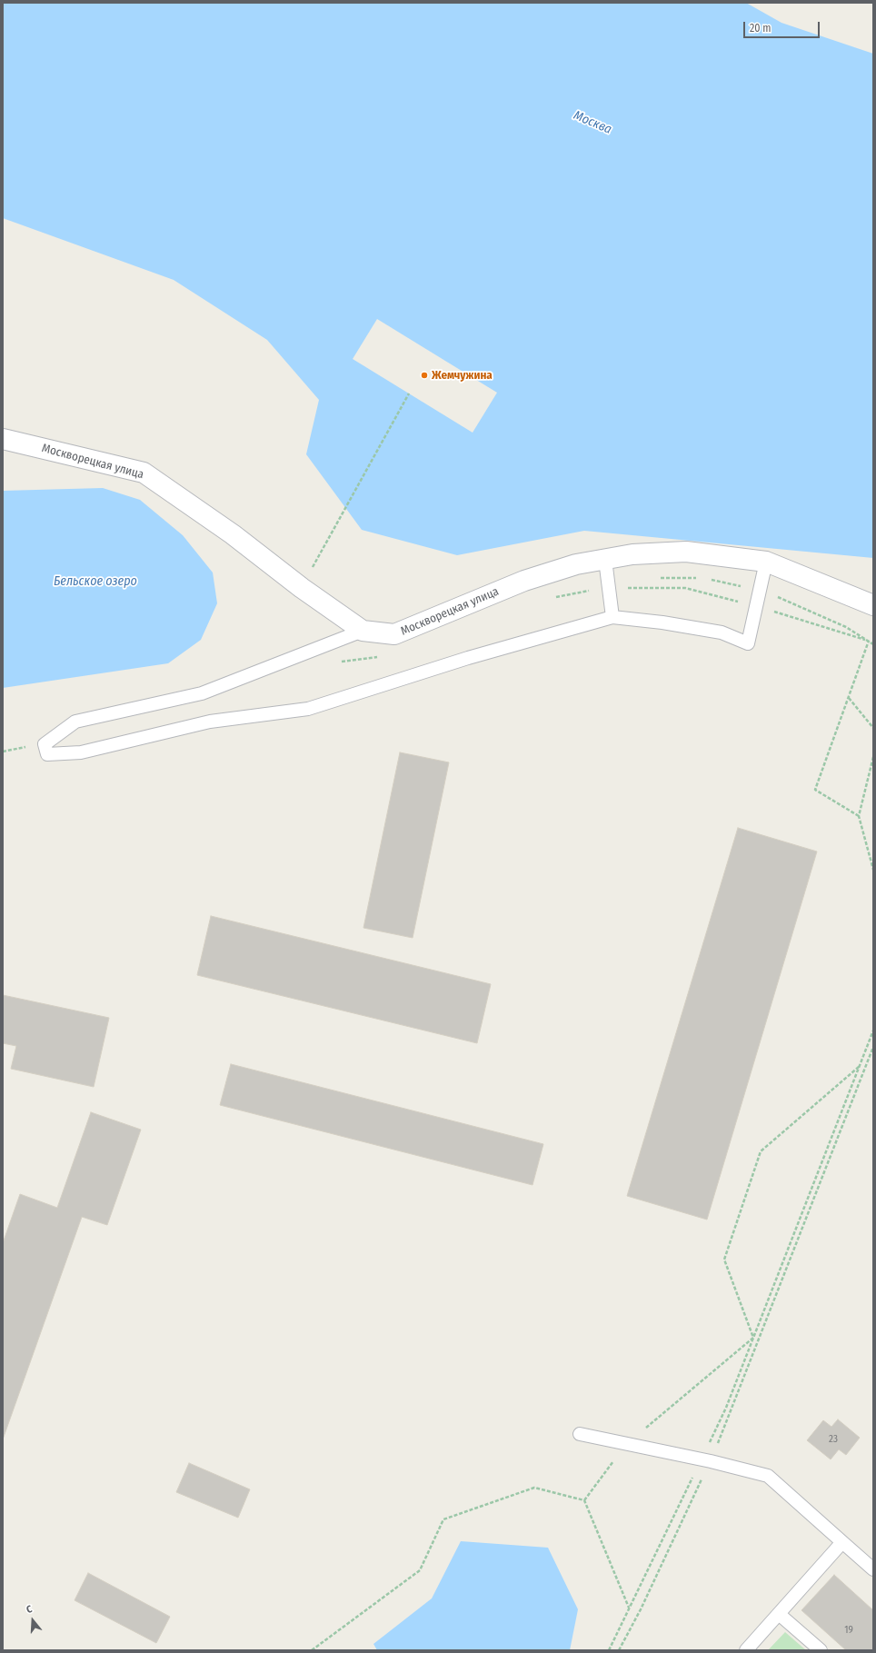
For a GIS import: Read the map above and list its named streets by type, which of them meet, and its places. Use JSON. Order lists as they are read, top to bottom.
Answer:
{
  "streets": {
    "street": ["Москворецкая улица"]
  },
  "water": ["Москва", "Бельское озеро"],
  "places": ["Жемчужина"],
  "house_numbers": ["23", "19"],
  "scale_bar": "20 m",
  "north": "top"
}
